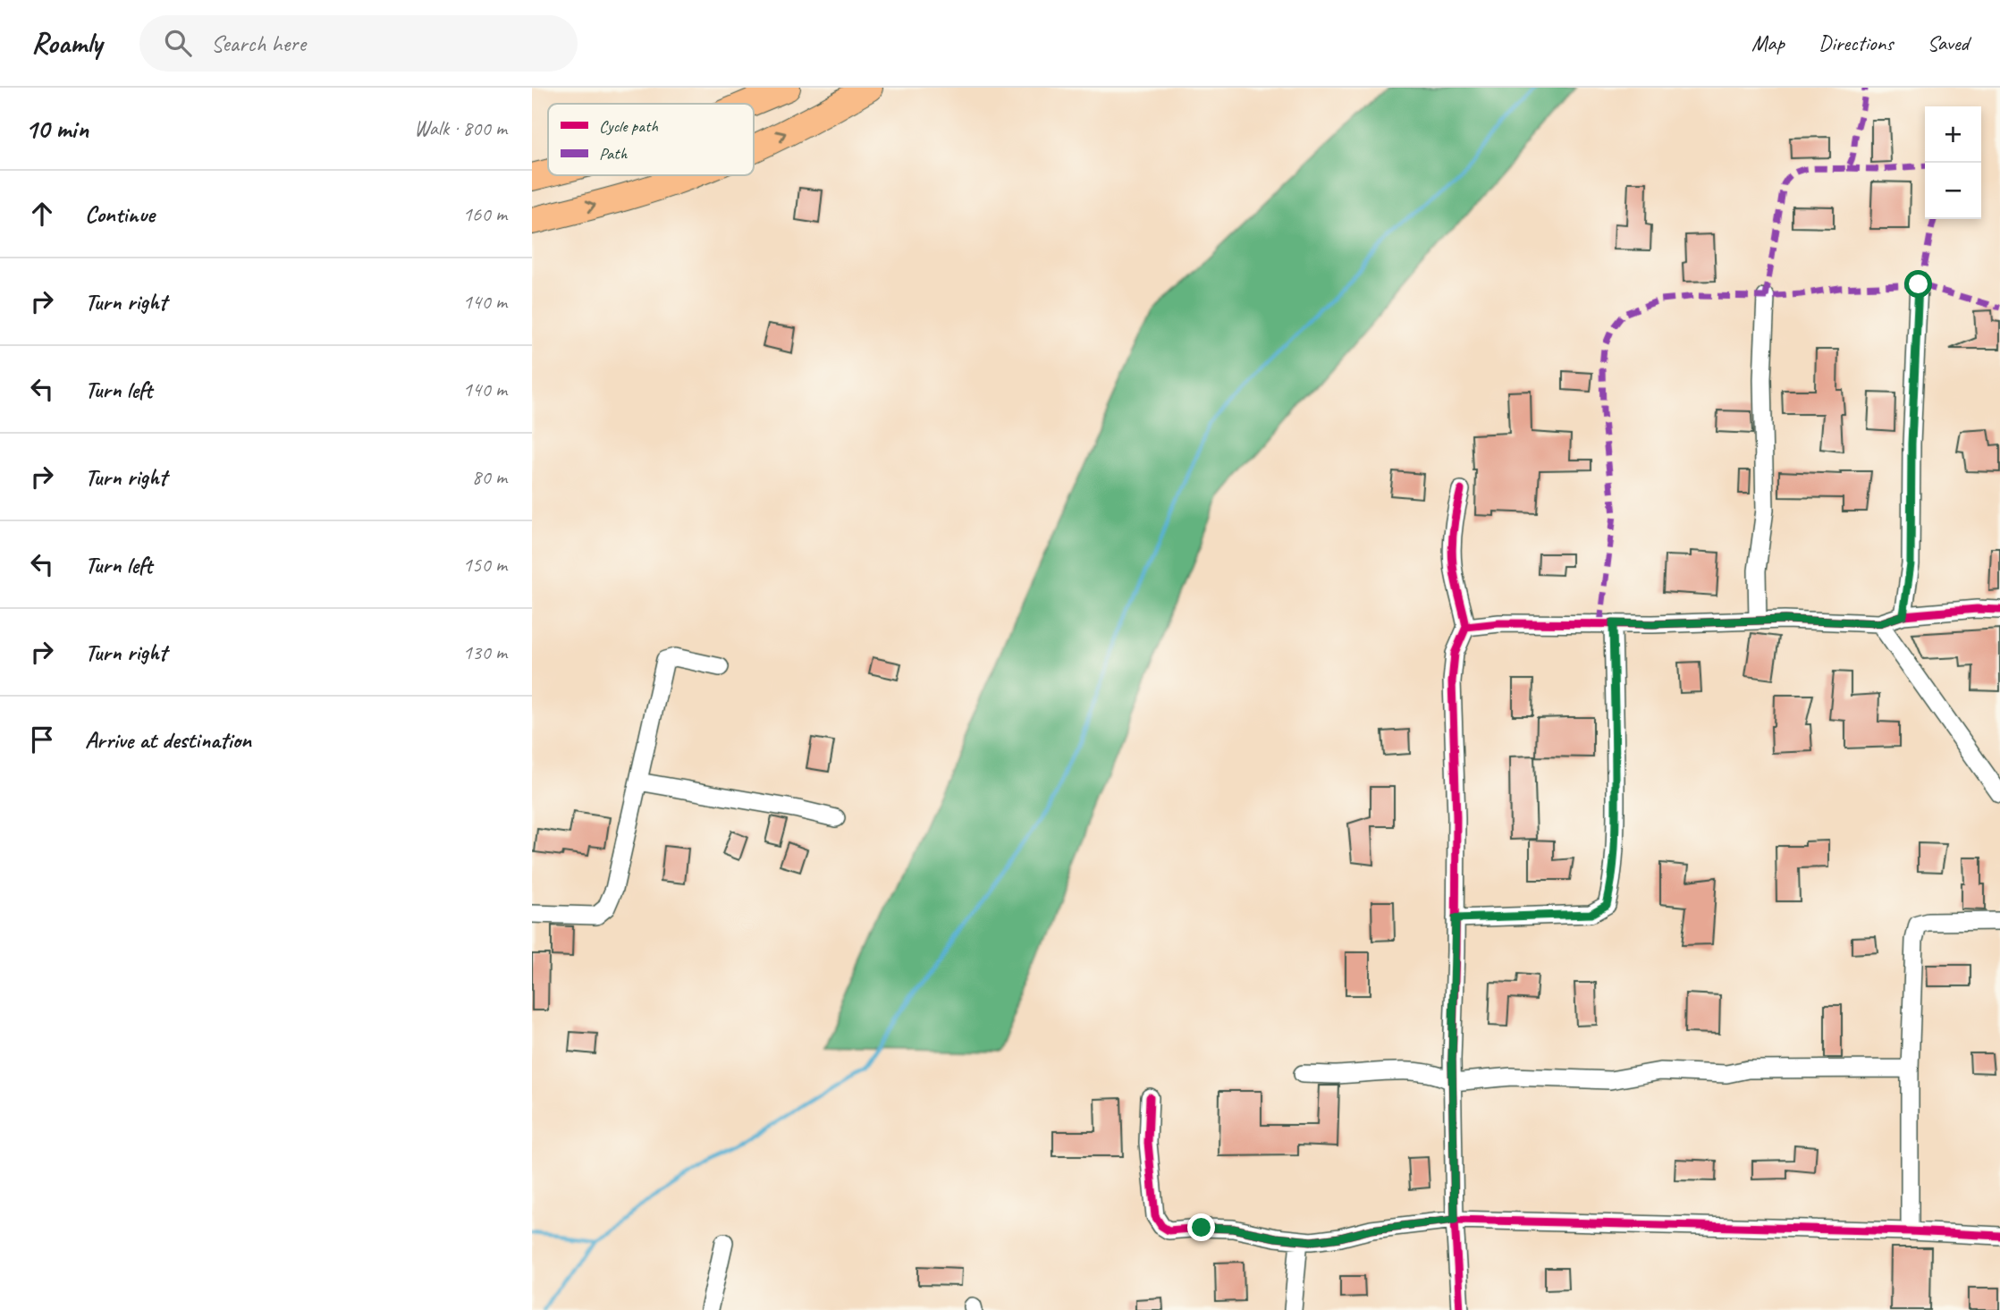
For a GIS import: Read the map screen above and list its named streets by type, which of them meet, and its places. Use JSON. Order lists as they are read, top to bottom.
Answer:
{
  "legend": ["Cycle path", "Path"],
  "page": {
    "header": "Roamly",
    "search": "Search here",
    "nav": ["Map", "Directions", "Saved"],
    "heading": ["10 min", "Walk · 800 m"],
    "map_buttons": ["+", "−"],
    "list": [
      ["Continue", "160 m"],
      ["Turn right", "140 m"],
      ["Turn left", "140 m"],
      ["Turn right", "80 m"],
      ["Turn left", "150 m"],
      ["Turn right", "130 m"],
      "Arrive at destination"
    ]
  }
}
